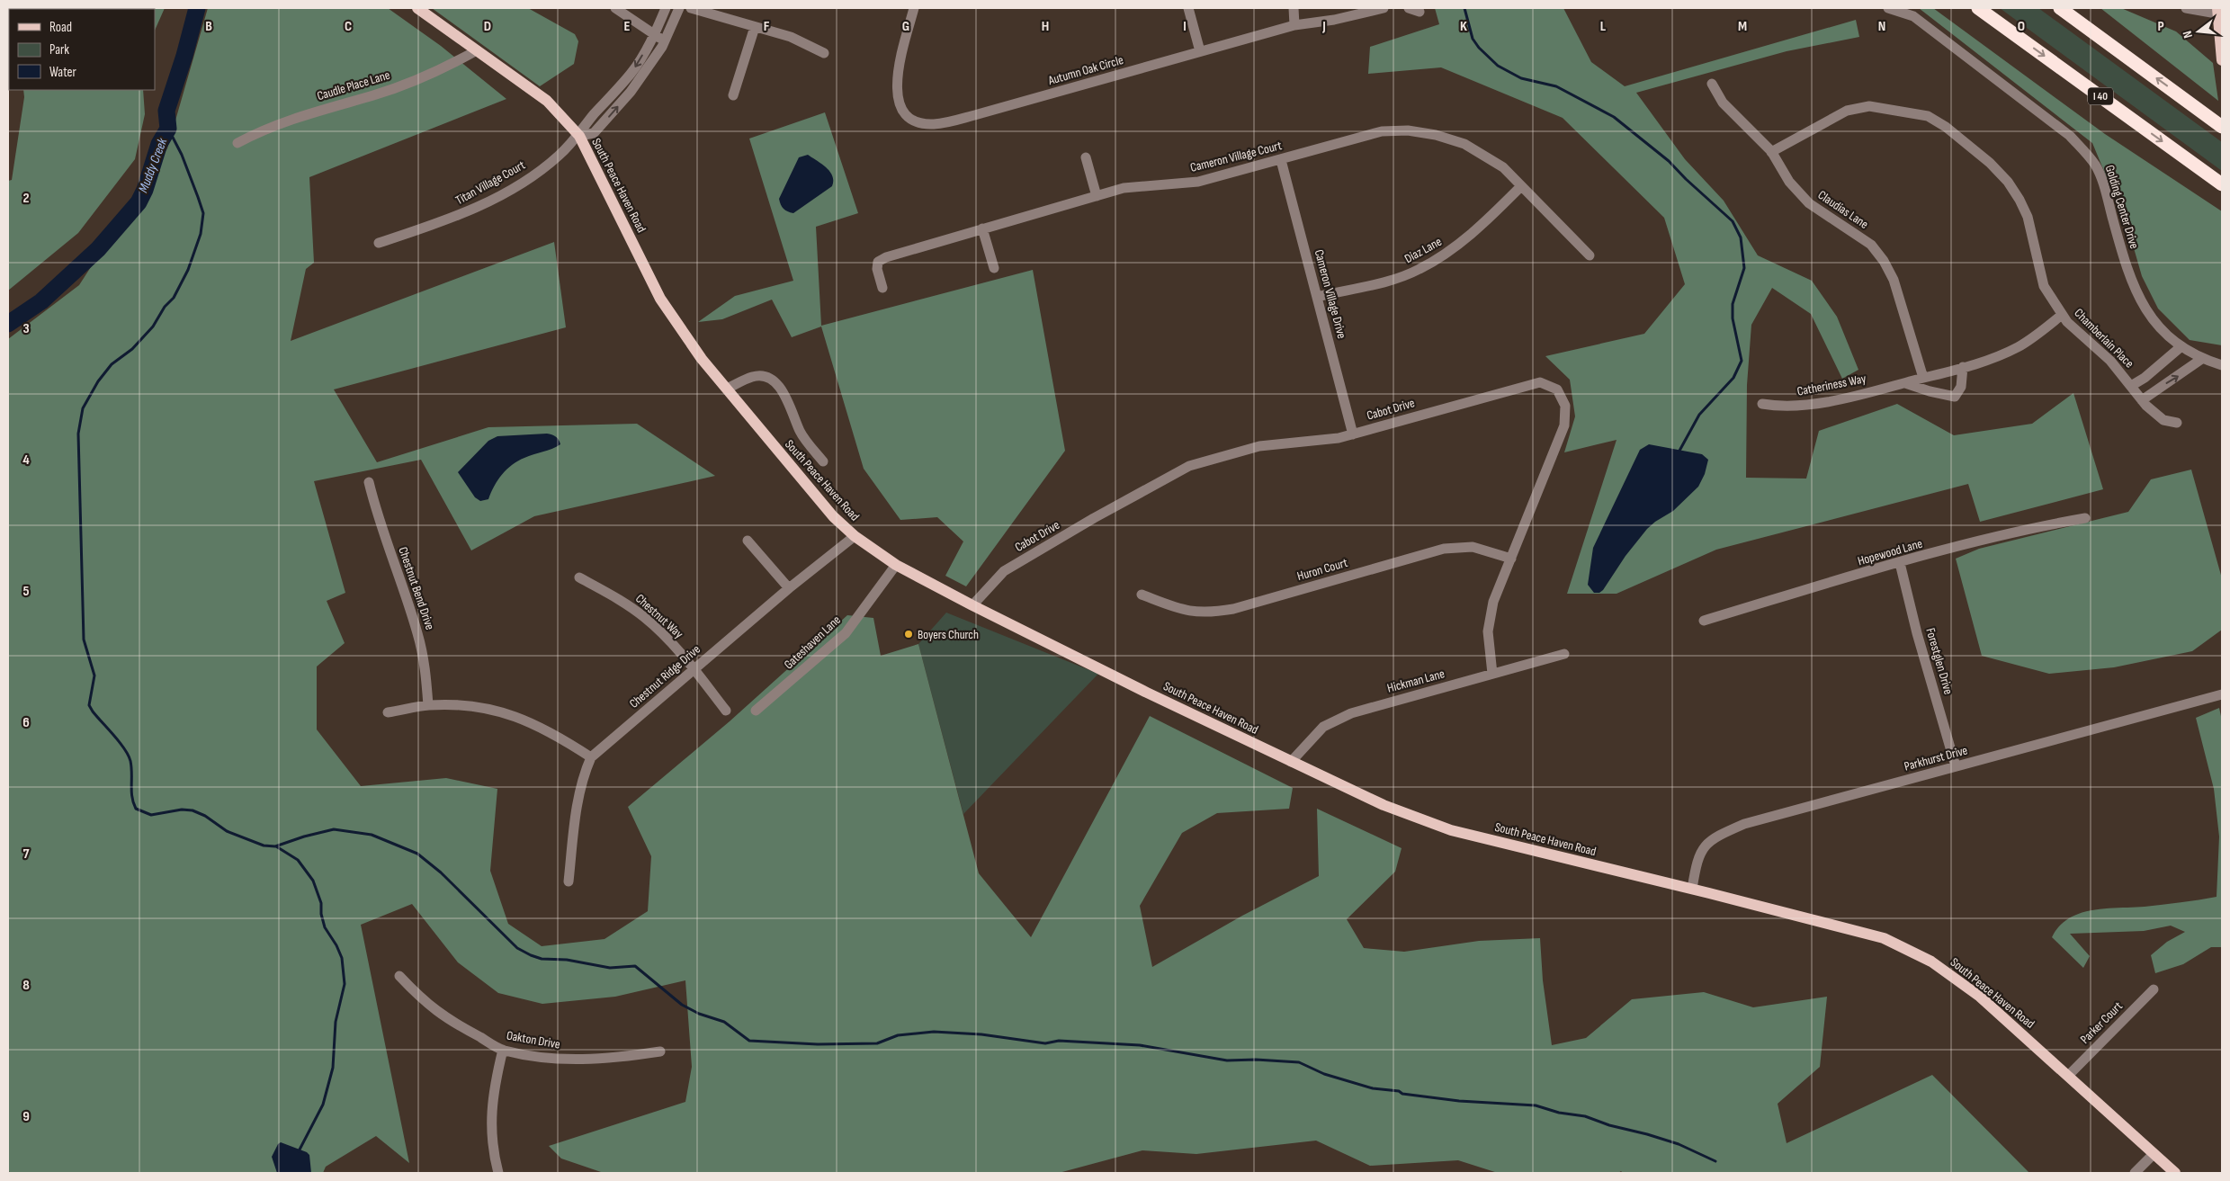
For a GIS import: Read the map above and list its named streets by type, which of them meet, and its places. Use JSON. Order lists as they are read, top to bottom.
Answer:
{
  "streets": {
    "highway": ["I 40"],
    "main road": ["South Peace Haven Road"],
    "street": [
      "Autumn Oak Circle",
      "Caudle Place Lane",
      "Cameron Village Court",
      "Titan Village Court",
      "Golding Center Drive",
      "Claudias Lane",
      "Diaz Lane",
      "Cameron Village Drive",
      "Chamberlain Place",
      "Catheriness Way",
      "Cabot Drive",
      "Hopewood Lane",
      "Huron Court",
      "Chestnut Bend Drive",
      "Chestnut Way",
      "Gateshaven Lane",
      "Forestglen Drive",
      "Chestnut Ridge Drive",
      "Hickman Lane",
      "Parkhurst Drive",
      "Parker Court",
      "Oakton Drive"
    ]
  },
  "crossings": [
    ["Caudle Place Lane", "South Peace Haven Road"],
    ["Cameron Village Court", "Diaz Lane"],
    ["Cameron Village Court", "Cameron Village Drive"],
    ["Titan Village Court", "South Peace Haven Road"],
    ["South Peace Haven Road", "Cabot Drive"],
    ["South Peace Haven Road", "Gateshaven Lane"],
    ["South Peace Haven Road", "Chestnut Ridge Drive"],
    ["South Peace Haven Road", "Hickman Lane"],
    ["South Peace Haven Road", "Parkhurst Drive"],
    ["South Peace Haven Road", "Parker Court"],
    ["Claudias Lane", "Chamberlain Place"],
    ["Claudias Lane", "Catheriness Way"],
    ["Diaz Lane", "Cameron Village Drive"],
    ["Cameron Village Drive", "Cabot Drive"],
    ["Chamberlain Place", "Catheriness Way"],
    ["Cabot Drive", "Huron Court"],
    ["Cabot Drive", "Hickman Lane"],
    ["Hopewood Lane", "Forestglen Drive"],
    ["Chestnut Way", "Chestnut Ridge Drive"],
    ["Forestglen Drive", "Parkhurst Drive"]
  ],
  "water": ["Muddy Creek"],
  "places": ["Boyers Church"],
  "legend": ["Road", "Park", "Water"],
  "north": "left",
  "grid": {
    "columns": [
      "B",
      "C",
      "D",
      "E",
      "F",
      "G",
      "H",
      "I",
      "J",
      "K",
      "L",
      "M",
      "N",
      "O",
      "P"
    ],
    "rows": [
      "2",
      "3",
      "4",
      "5",
      "6",
      "7",
      "8",
      "9"
    ]
  }
}
